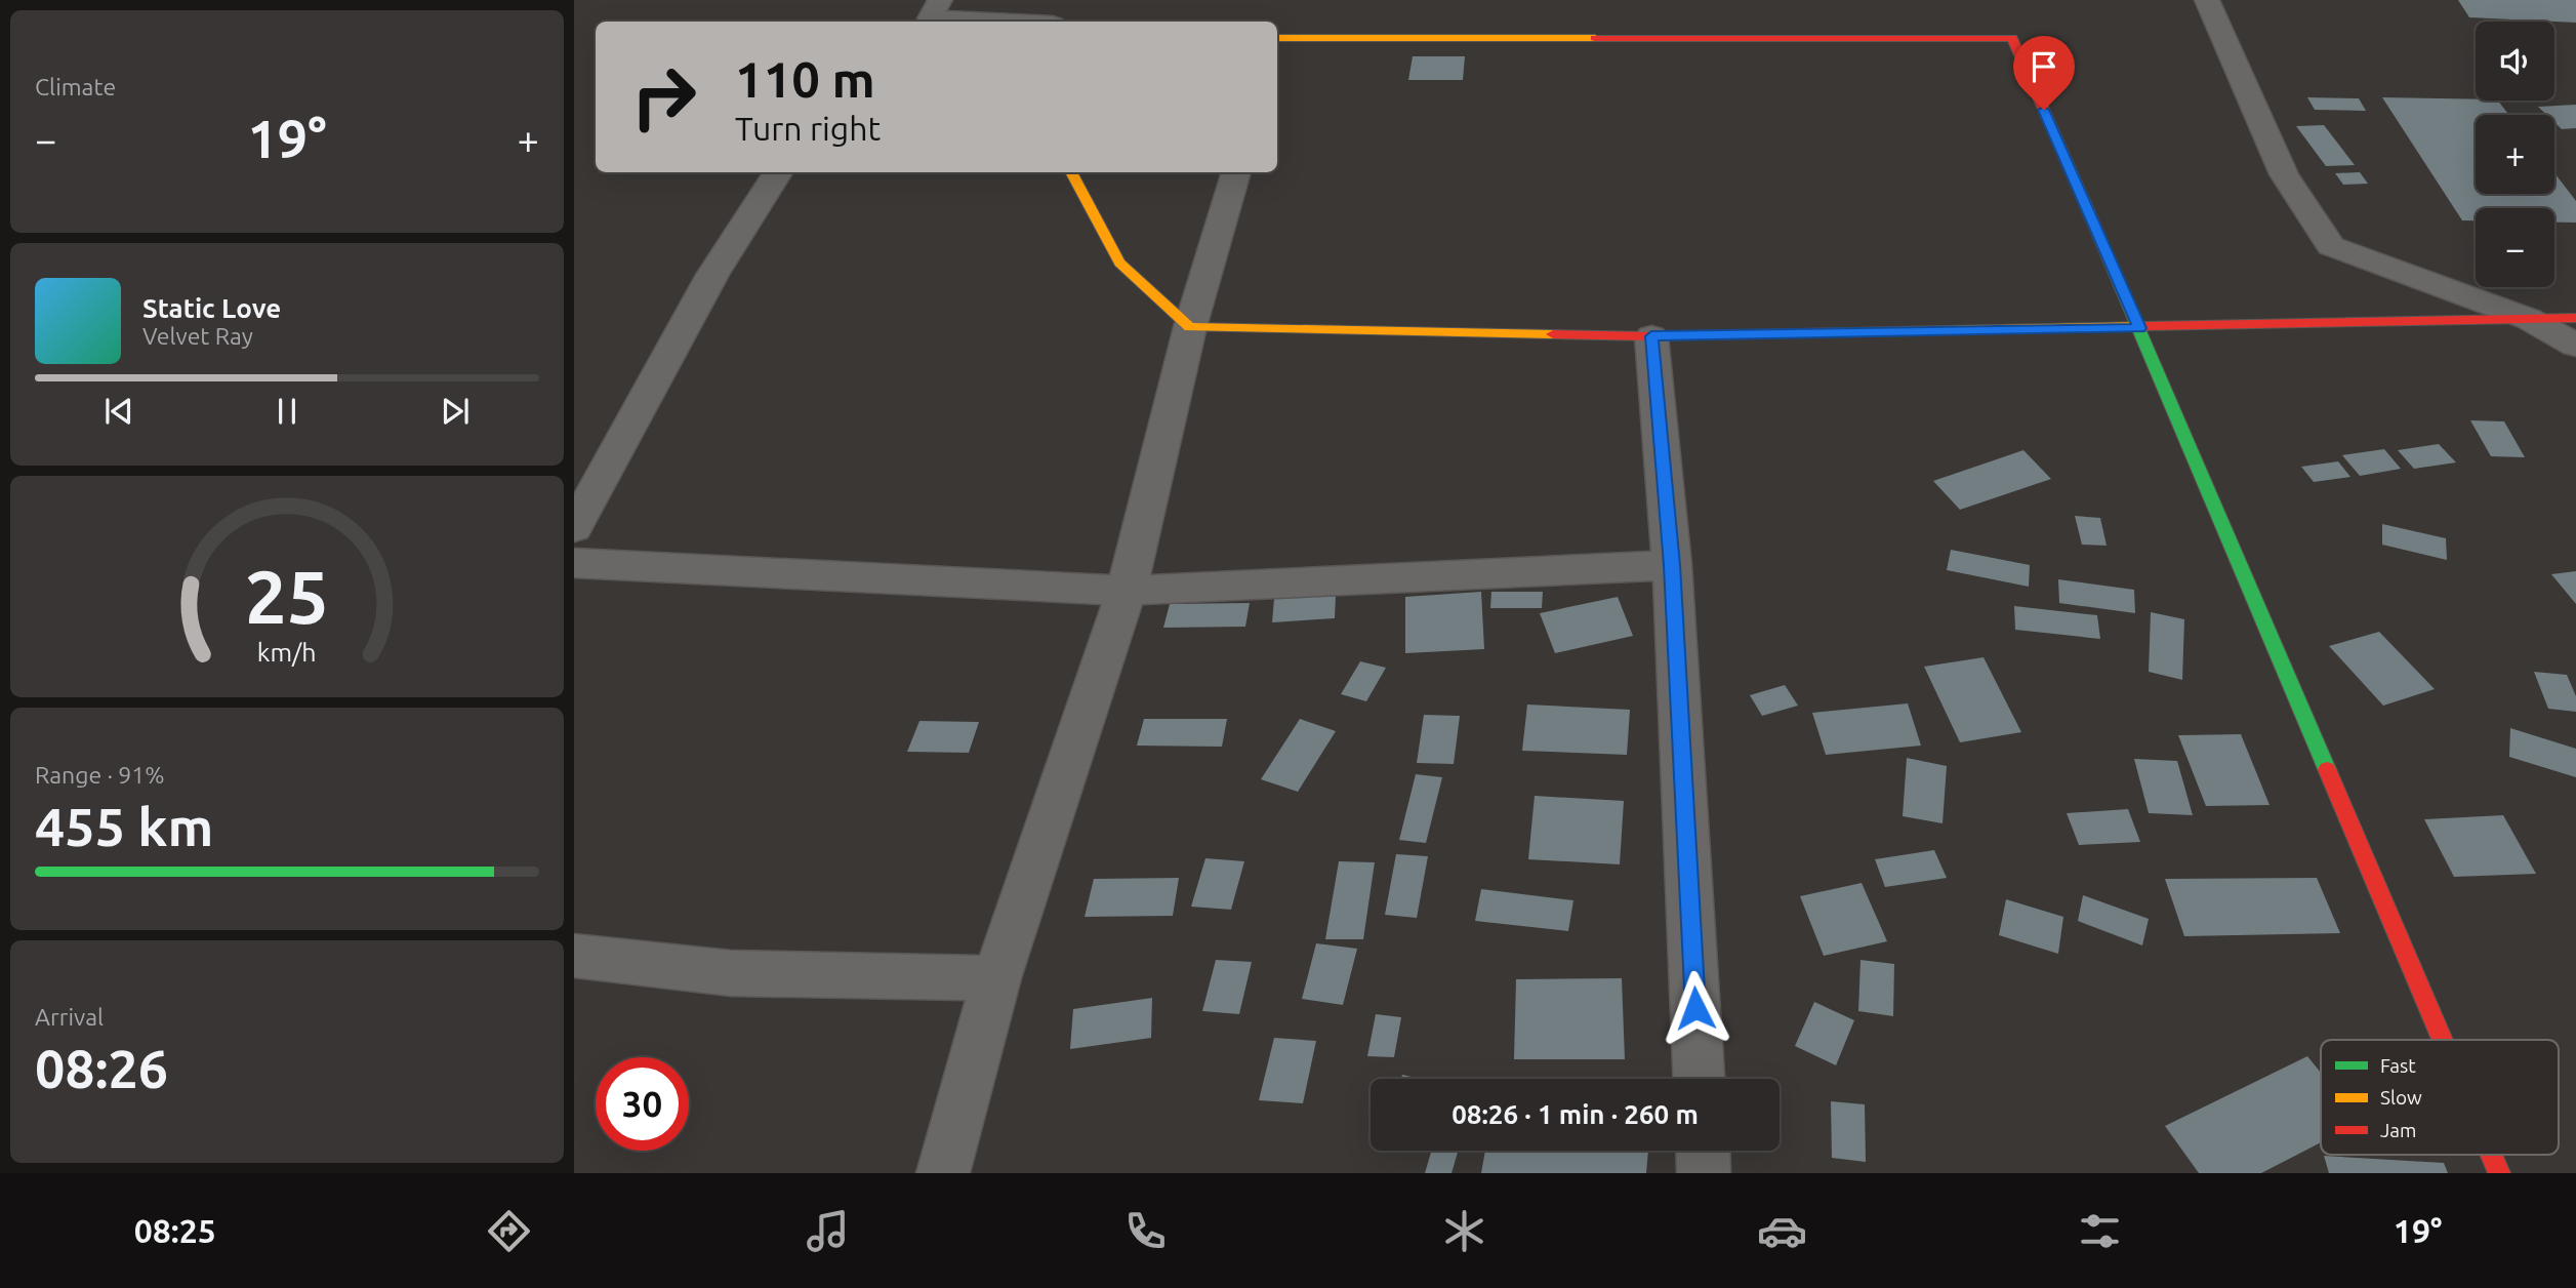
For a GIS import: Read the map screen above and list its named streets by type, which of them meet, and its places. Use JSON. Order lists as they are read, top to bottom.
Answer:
{
  "legend": ["Fast", "Slow", "Jam"],
  "page": {
    "tile": [
      "Climate",
      ["Range · 91%", "455 km"],
      ["Arrival", "08:26"]
    ],
    "map_buttons": ["+", "−"],
    "turn": ["110 m", "Turn right"],
    "heat": ["−", "19°", "+"],
    "song": ["Static Love", "Velvet Ray"],
    "limit": "30",
    "trip": "08:26 · 1 min · 260 m",
    "tabs": ["08:25", "19°"],
    "gauge": ["25", "km/h"]
  }
}
